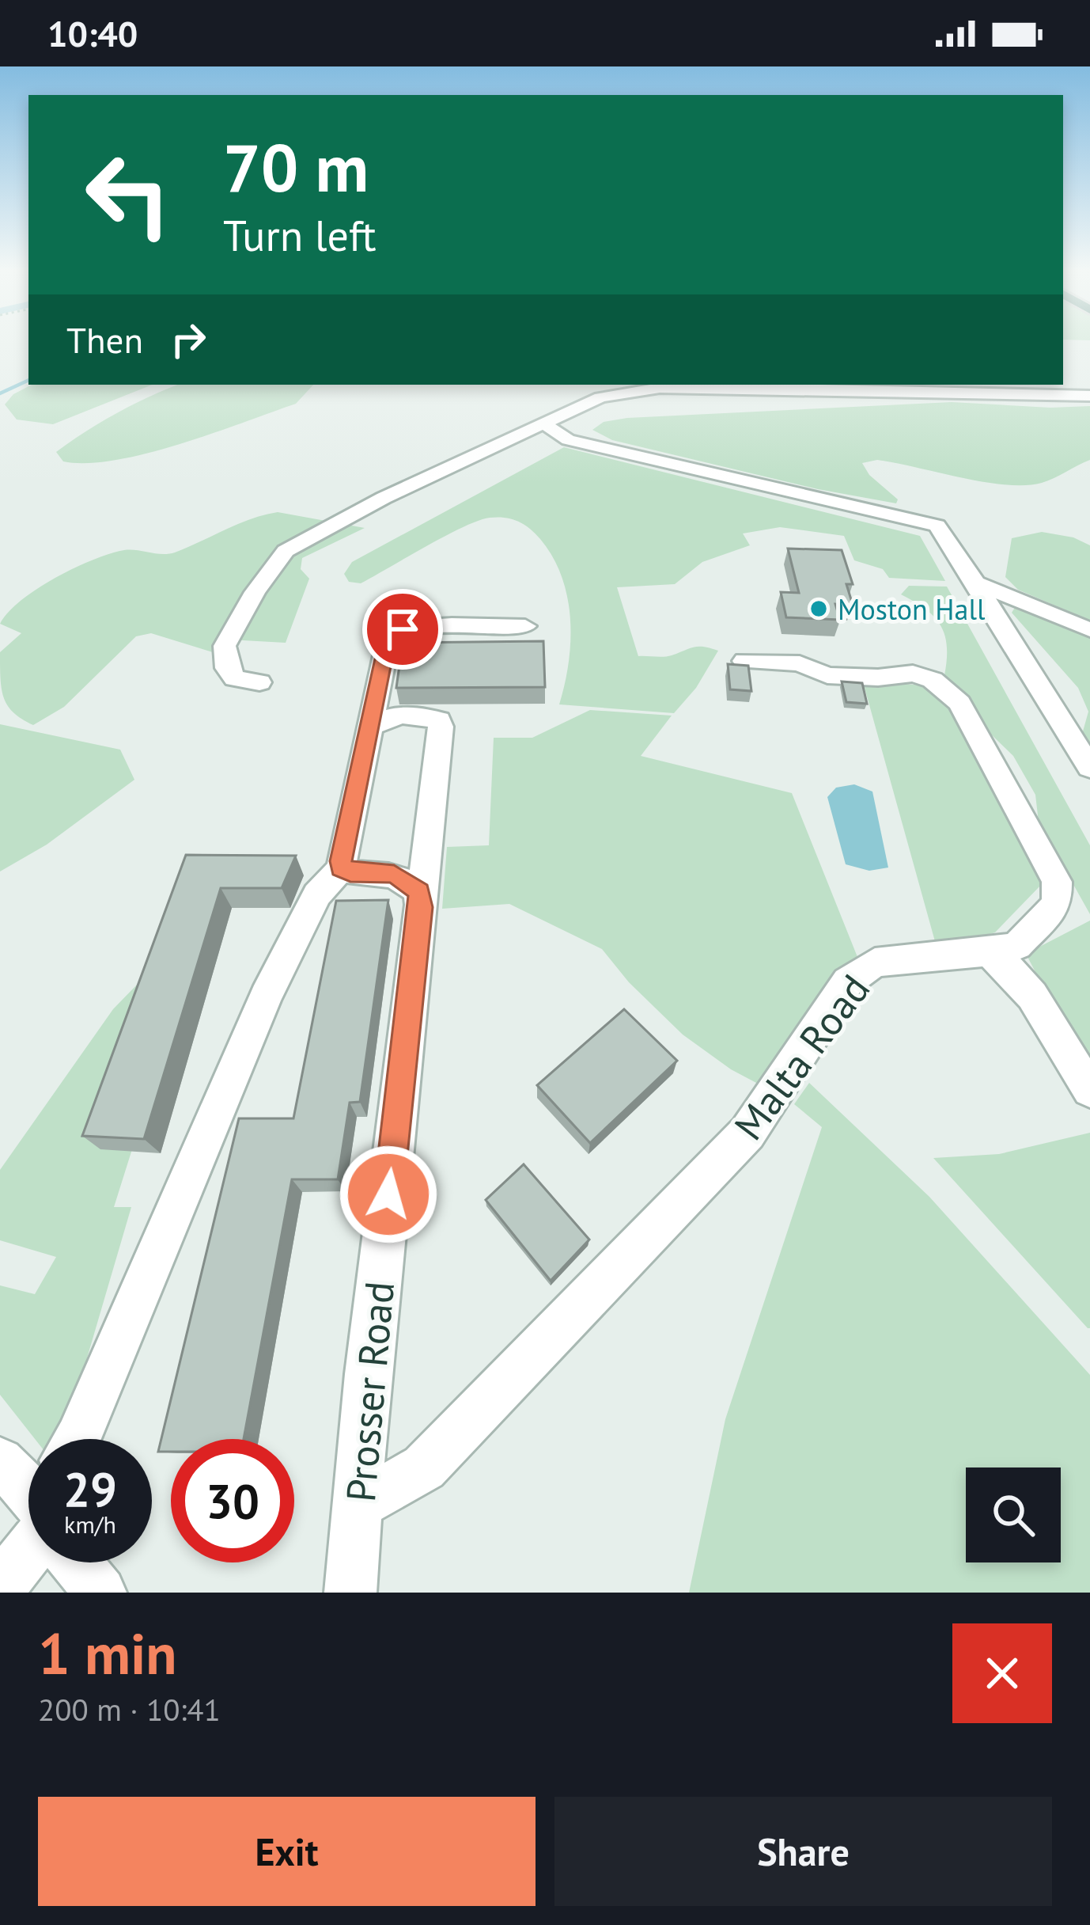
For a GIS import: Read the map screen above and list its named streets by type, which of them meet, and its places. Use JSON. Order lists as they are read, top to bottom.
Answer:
{
  "streets": {
    "street": ["Malta Road", "Prosser Road"]
  },
  "crossings": [
    ["Malta Road", "Prosser Road"]
  ],
  "places": ["Moston Hall"],
  "page": {
    "status": "10:40",
    "turn": ["70 m", "Turn left"],
    "then": "Then",
    "speed": "29 km/h",
    "limit": "30",
    "heading": ["1 min", "200 m · 10:41"],
    "buttons": ["Exit", "Share"]
  }
}
